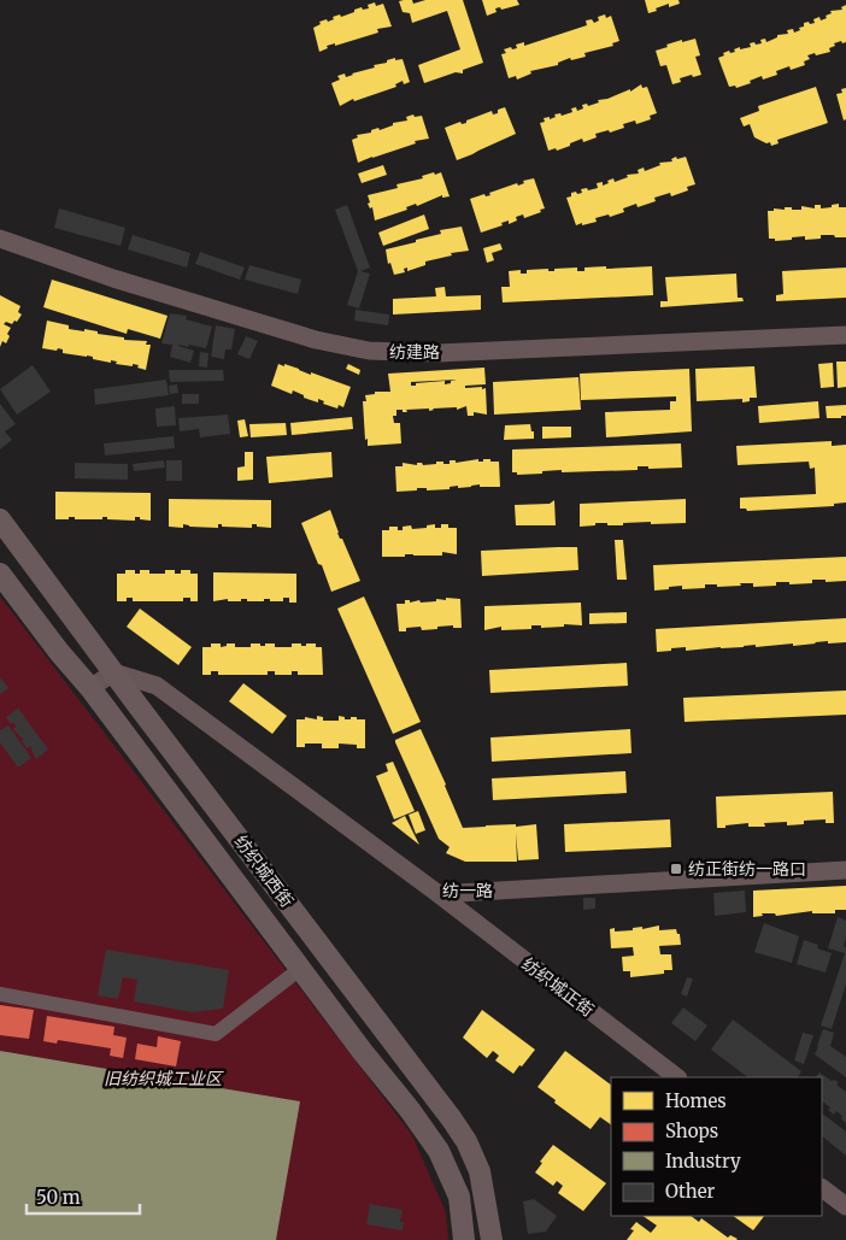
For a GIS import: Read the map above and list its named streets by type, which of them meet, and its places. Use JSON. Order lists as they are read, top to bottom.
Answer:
{
  "streets": {
    "main road": ["纺织城西街"],
    "street": ["纺建路", "纺一路", "纺织城正街"]
  },
  "crossings": [
    ["纺织城西街", "纺一路"],
    ["纺一路", "纺织城正街"]
  ],
  "parks": ["旧纺织城工业区"],
  "places": {
    "transit": ["纺正街纺一路口"]
  },
  "legend": [
    "Homes",
    "Shops",
    "Industry",
    "Other"
  ],
  "scale_bar": "50 m"
}
